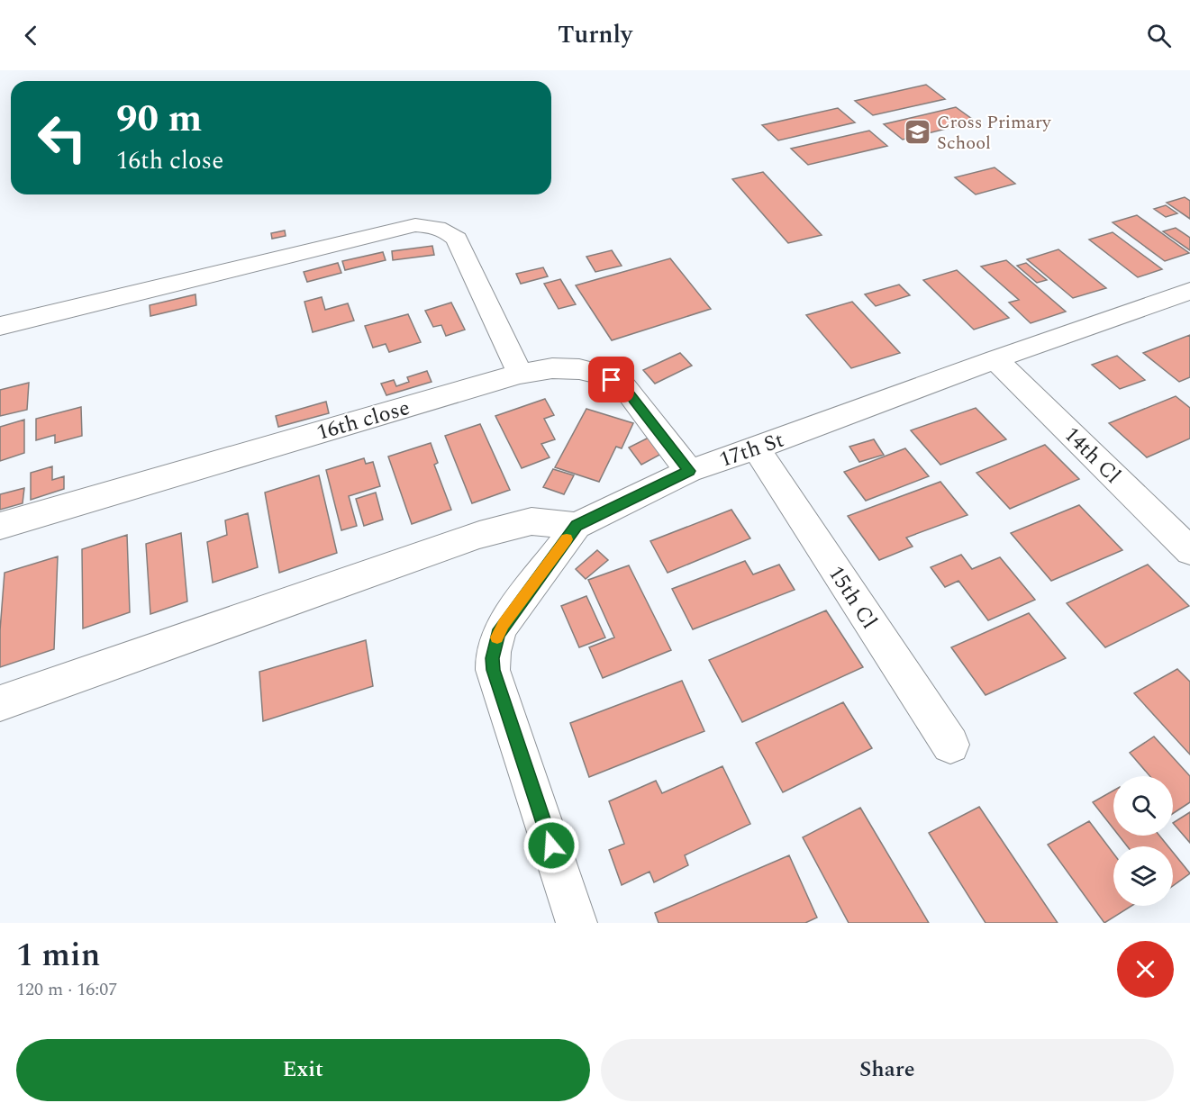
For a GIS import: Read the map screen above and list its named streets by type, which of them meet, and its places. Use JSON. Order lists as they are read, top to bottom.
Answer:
{
  "streets": {
    "street": [
      "16th close",
      "17th St",
      "14th Cl",
      "15th Cl"
    ]
  },
  "crossings": [
    ["16th close", "17th St"],
    ["17th St", "14th Cl"],
    ["17th St", "15th Cl"]
  ],
  "places": {
    "school or university": ["Cross Primary School"]
  },
  "page": {
    "header": "Turnly",
    "turn": ["90 m", "16th close"],
    "heading": ["1 min", "120 m · 16:07"],
    "buttons": ["Exit", "Share"]
  }
}
